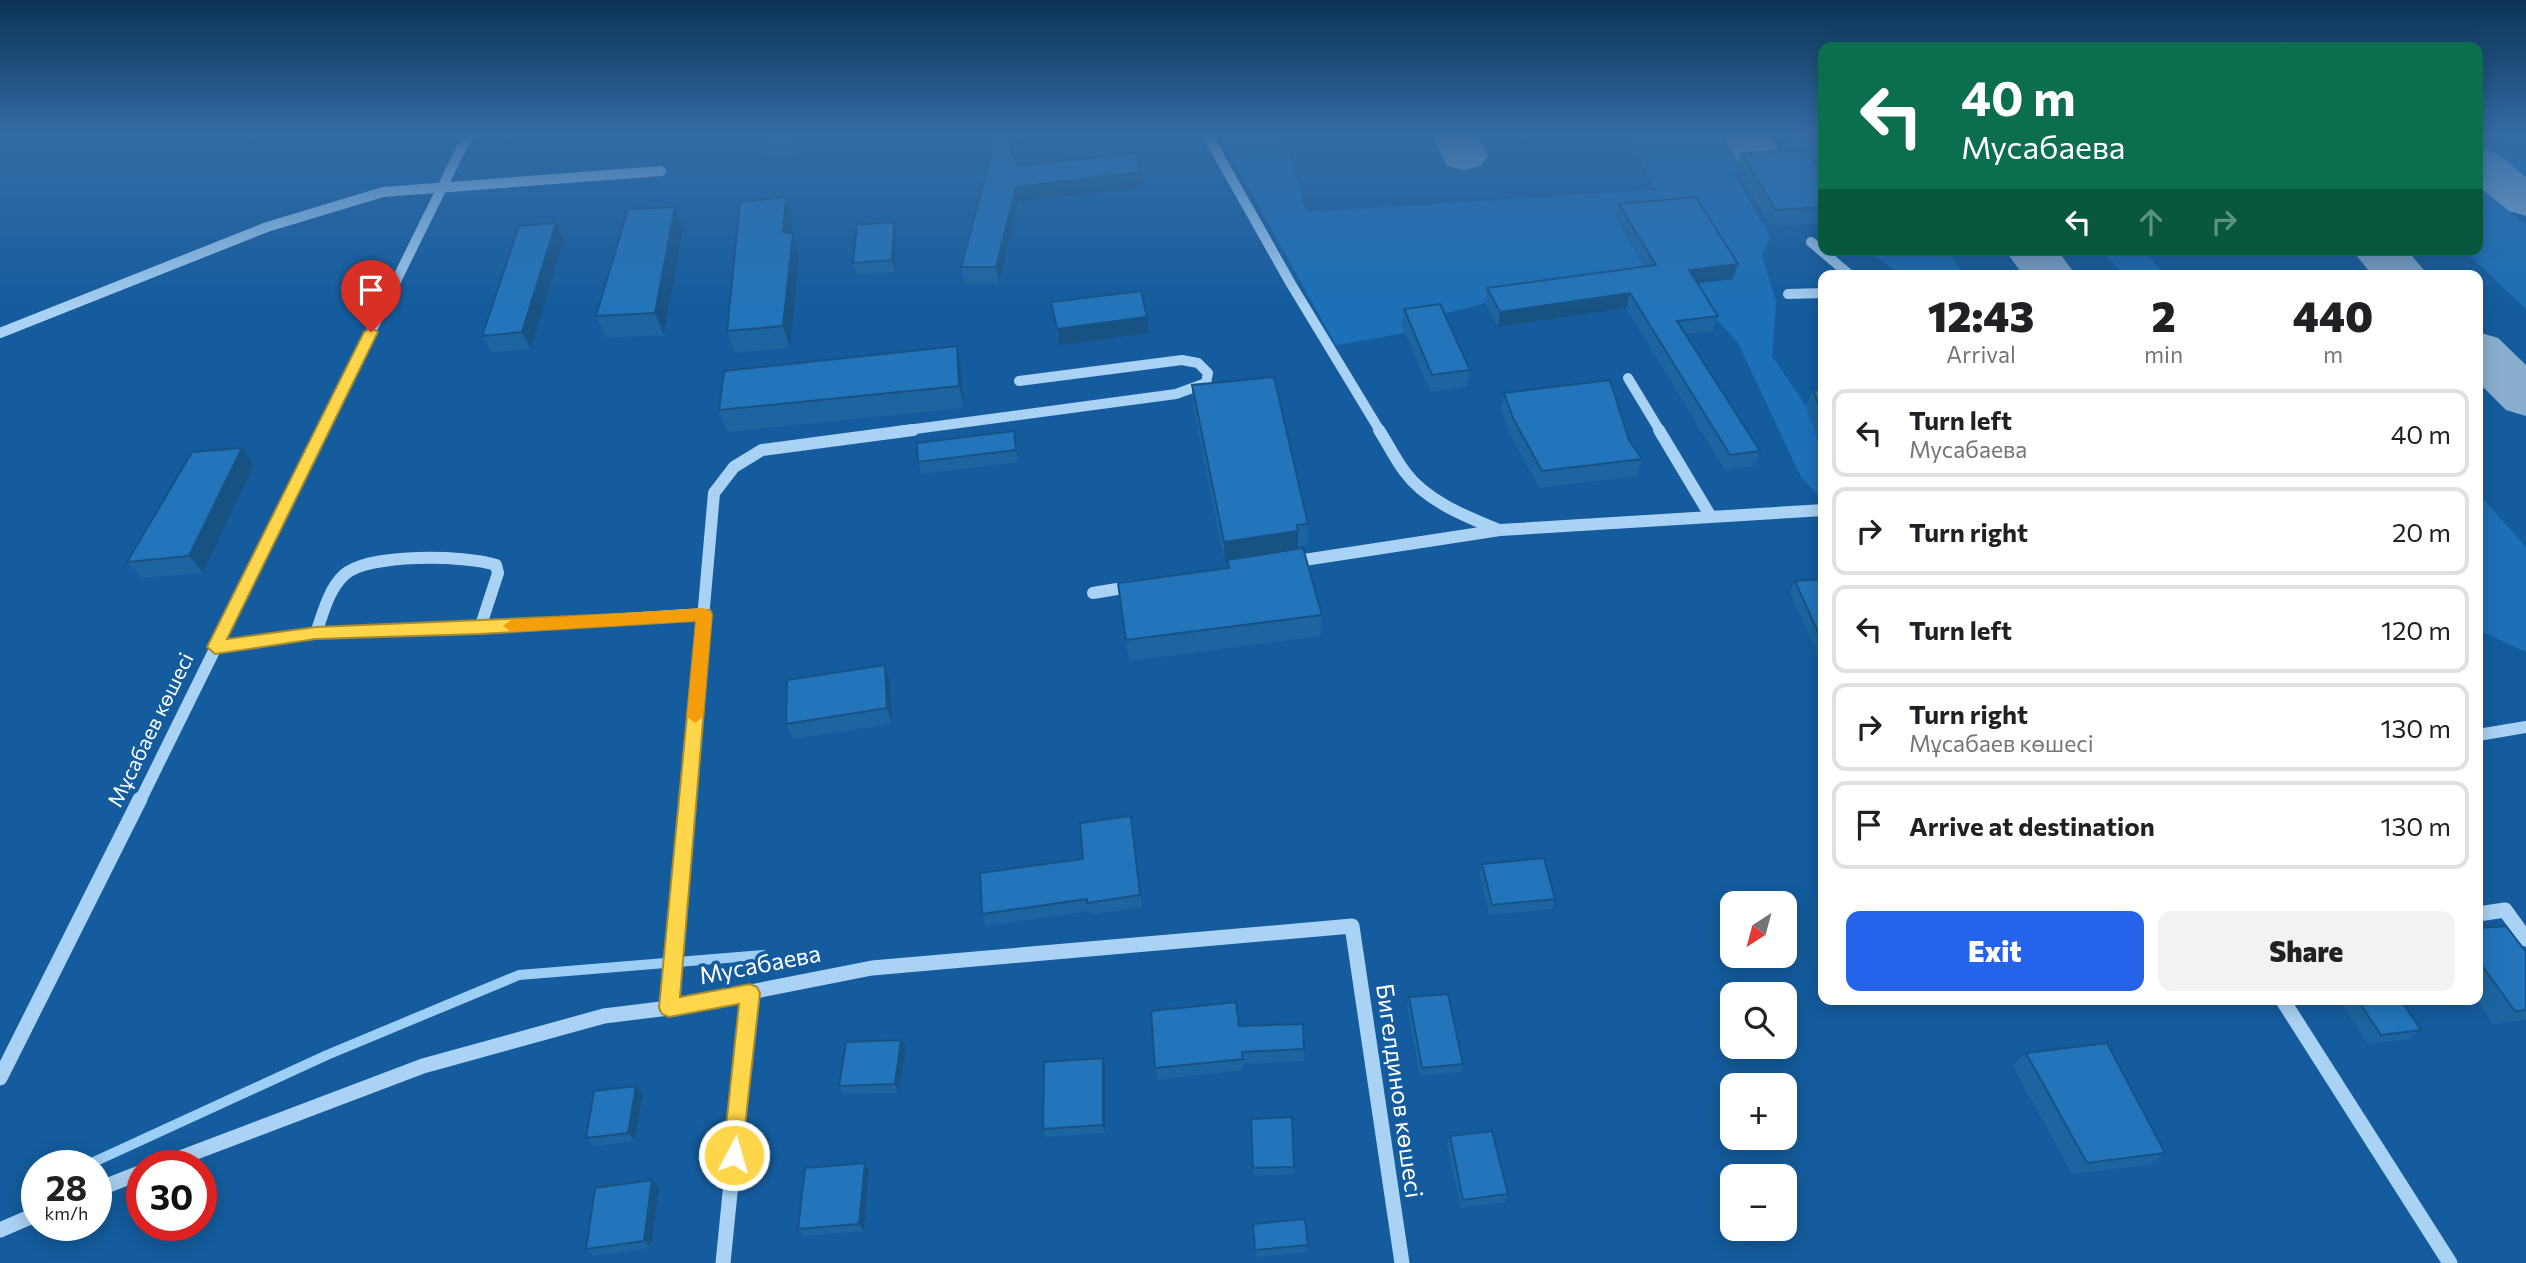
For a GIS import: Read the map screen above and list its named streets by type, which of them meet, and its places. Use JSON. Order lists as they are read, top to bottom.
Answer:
{
  "streets": {
    "street": ["Мұсабаев көшесі", "Мусабаева", "Бигелдинов көшесі"]
  },
  "crossings": [
    ["Мусабаева", "Бигелдинов көшесі"]
  ],
  "north": "bottom left",
  "page": {
    "turn": ["40 m", "Мусабаева"],
    "eta": [
      "12:43",
      "Arrival",
      "2",
      "min",
      "440",
      "m"
    ],
    "list": [
      {
        "name": "Turn left",
        "note": "Мусабаева",
        "value": "40 m"
      },
      {
        "name": "Turn right",
        "value": "20 m"
      },
      {
        "name": "Turn left",
        "value": "120 m"
      },
      {
        "name": "Turn right",
        "note": "Мұсабаев көшесі",
        "value": "130 m"
      },
      {
        "name": "Arrive at destination",
        "value": "130 m"
      }
    ],
    "map_buttons": ["+", "−"],
    "buttons": ["Exit", "Share"],
    "speed": "28 km/h",
    "limit": "30"
  }
}
